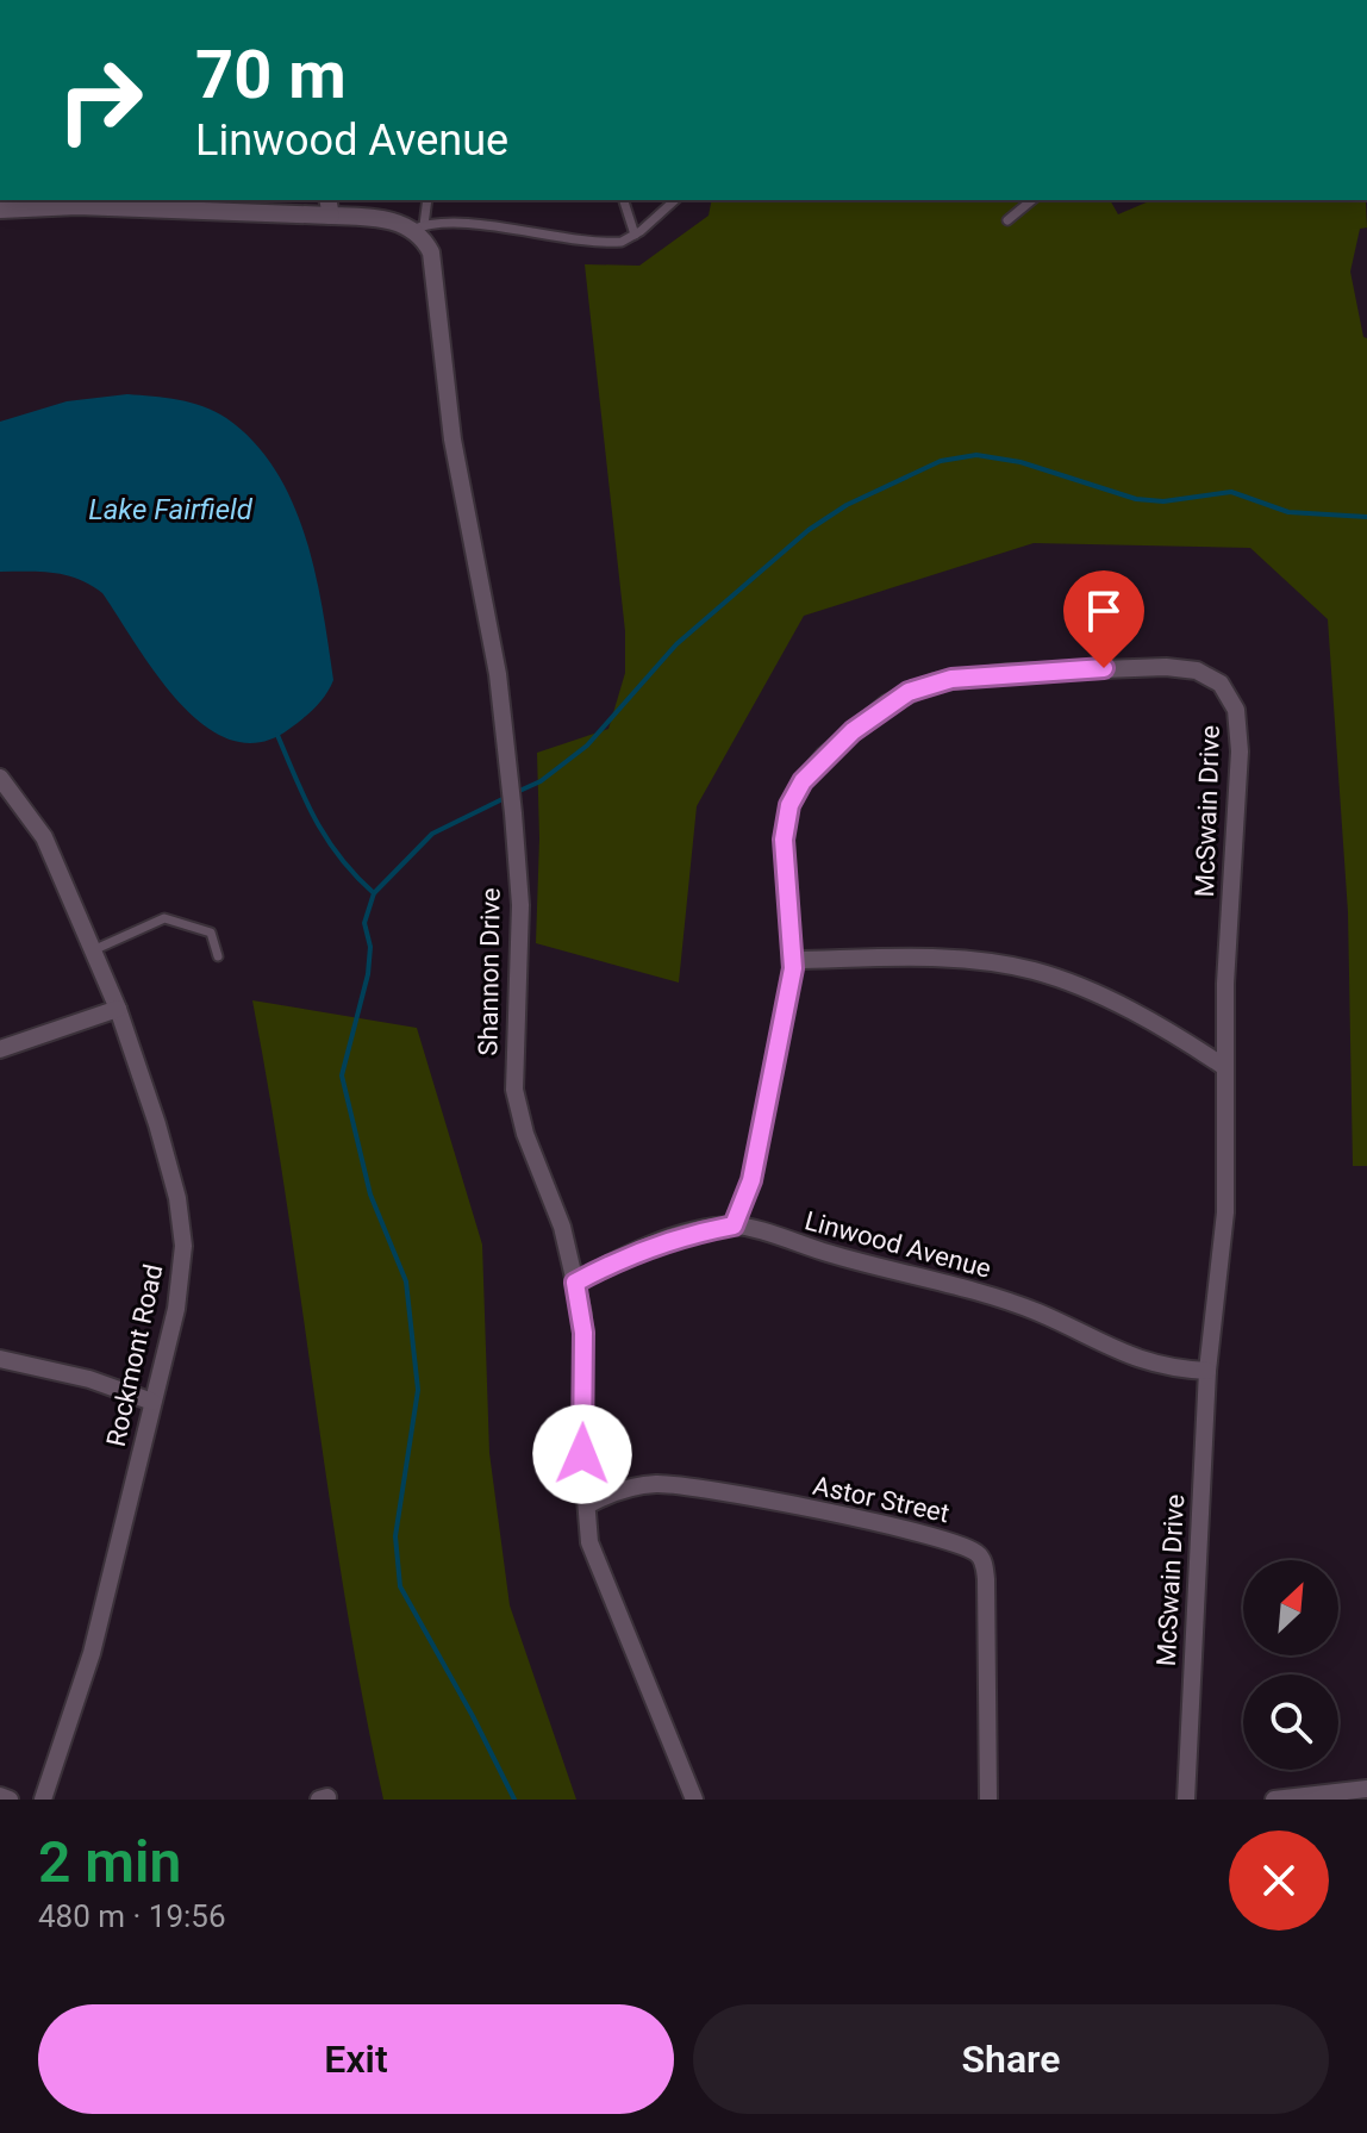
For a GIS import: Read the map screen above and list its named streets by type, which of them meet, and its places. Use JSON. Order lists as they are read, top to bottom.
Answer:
{
  "streets": {
    "street": [
      "McSwain Drive",
      "Shannon Drive",
      "Linwood Avenue",
      "Rockmont Road",
      "Astor Street"
    ]
  },
  "crossings": [
    ["McSwain Drive", "Linwood Avenue"],
    ["Shannon Drive", "Linwood Avenue"],
    ["Shannon Drive", "Astor Street"]
  ],
  "water": ["Lake Fairfield"],
  "north": "top right",
  "page": {
    "turn": ["70 m", "Linwood Avenue"],
    "heading": ["2 min", "480 m · 19:56"],
    "buttons": ["Exit", "Share"]
  }
}
